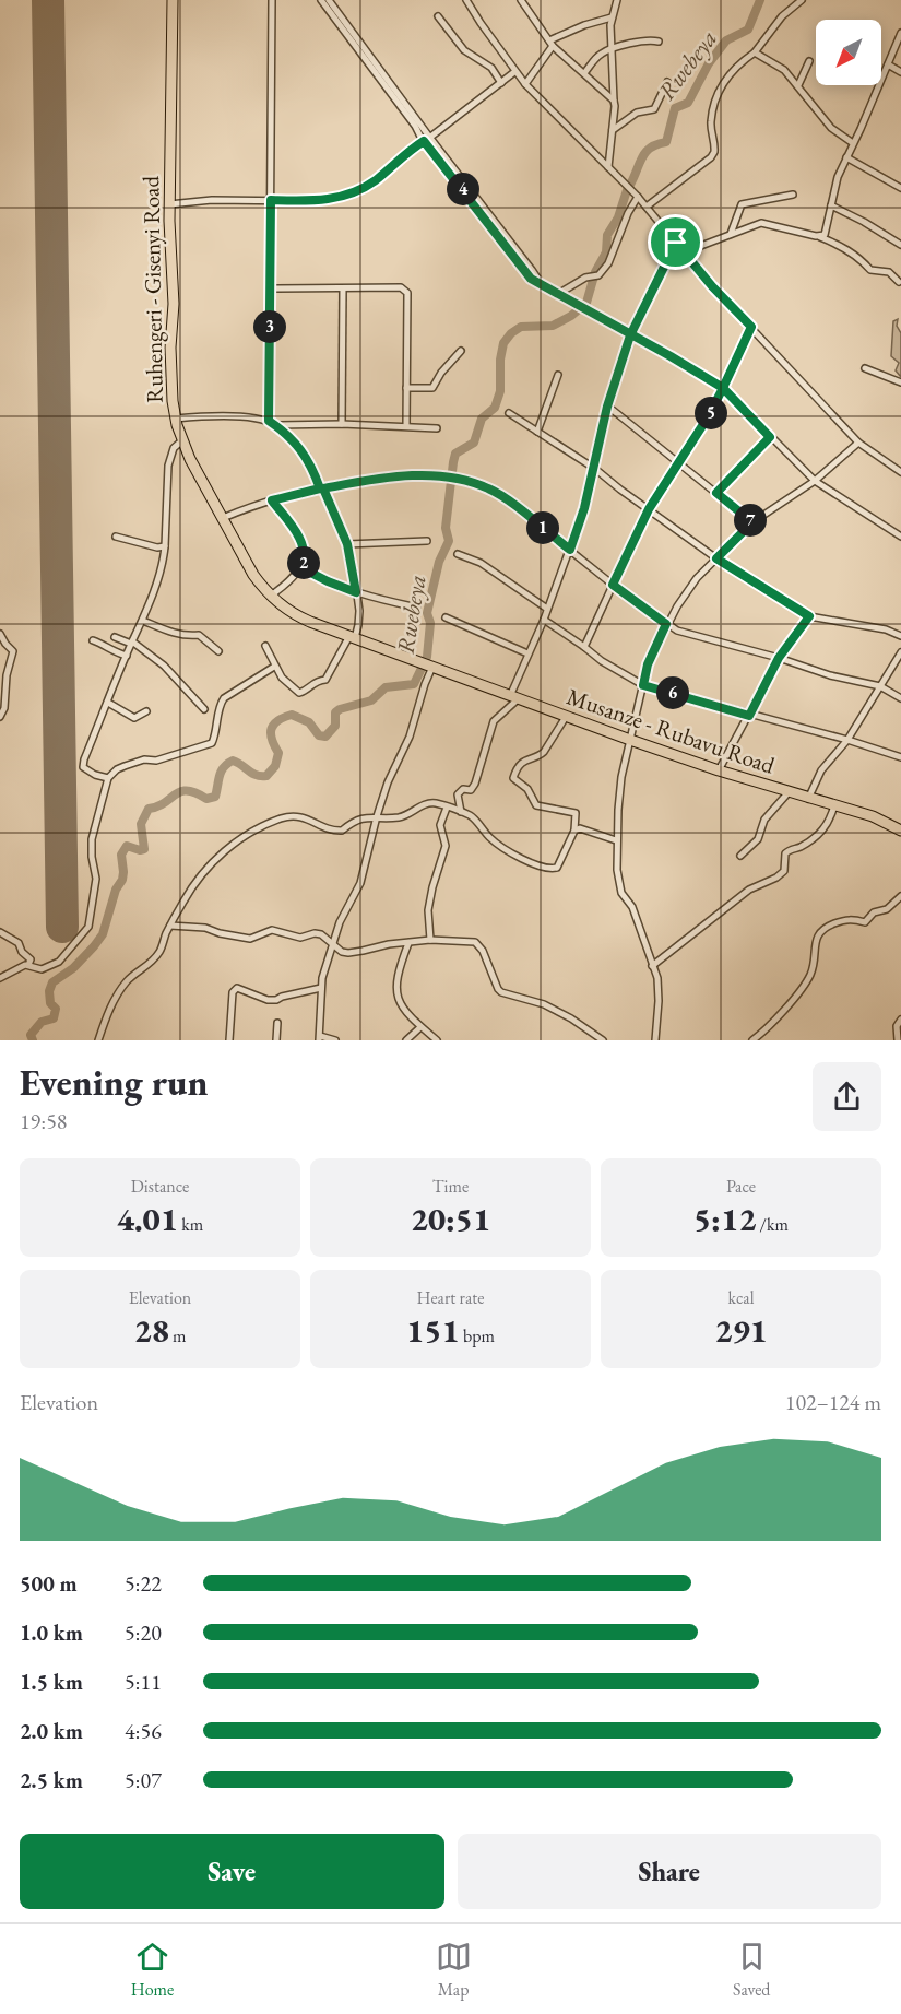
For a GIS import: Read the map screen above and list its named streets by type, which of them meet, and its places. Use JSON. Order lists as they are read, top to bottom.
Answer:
{
  "streets": {
    "highway": ["Ruhengeri - Gisenyi Road", "Musanze - Rubavu Road"]
  },
  "crossings": [
    ["Ruhengeri - Gisenyi Road", "Musanze - Rubavu Road"]
  ],
  "water": ["Rwebeya"],
  "north": "bottom left",
  "page": {
    "pins": [
      "4",
      "3",
      "5",
      "7",
      "1",
      "2",
      "6"
    ],
    "heading": ["Evening run", "19:58"],
    "stats": [
      ["Distance", "4.01 km"],
      ["Time", "20:51"],
      ["Pace", "5:12 /km"],
      ["Elevation", "28 m"],
      ["Heart rate", "151 bpm"],
      ["kcal", "291"]
    ],
    "chart": ["Elevation", "102–124 m"],
    "list": [
      {
        "name": "500 m",
        "note": "5:22"
      },
      {
        "name": "1.0 km",
        "note": "5:20"
      },
      {
        "name": "1.5 km",
        "note": "5:11"
      },
      {
        "name": "2.0 km",
        "note": "4:56"
      },
      {
        "name": "2.5 km",
        "note": "5:07"
      }
    ],
    "buttons": ["Save", "Share"],
    "tabs": ["Home", "Map", "Saved"]
  }
}
